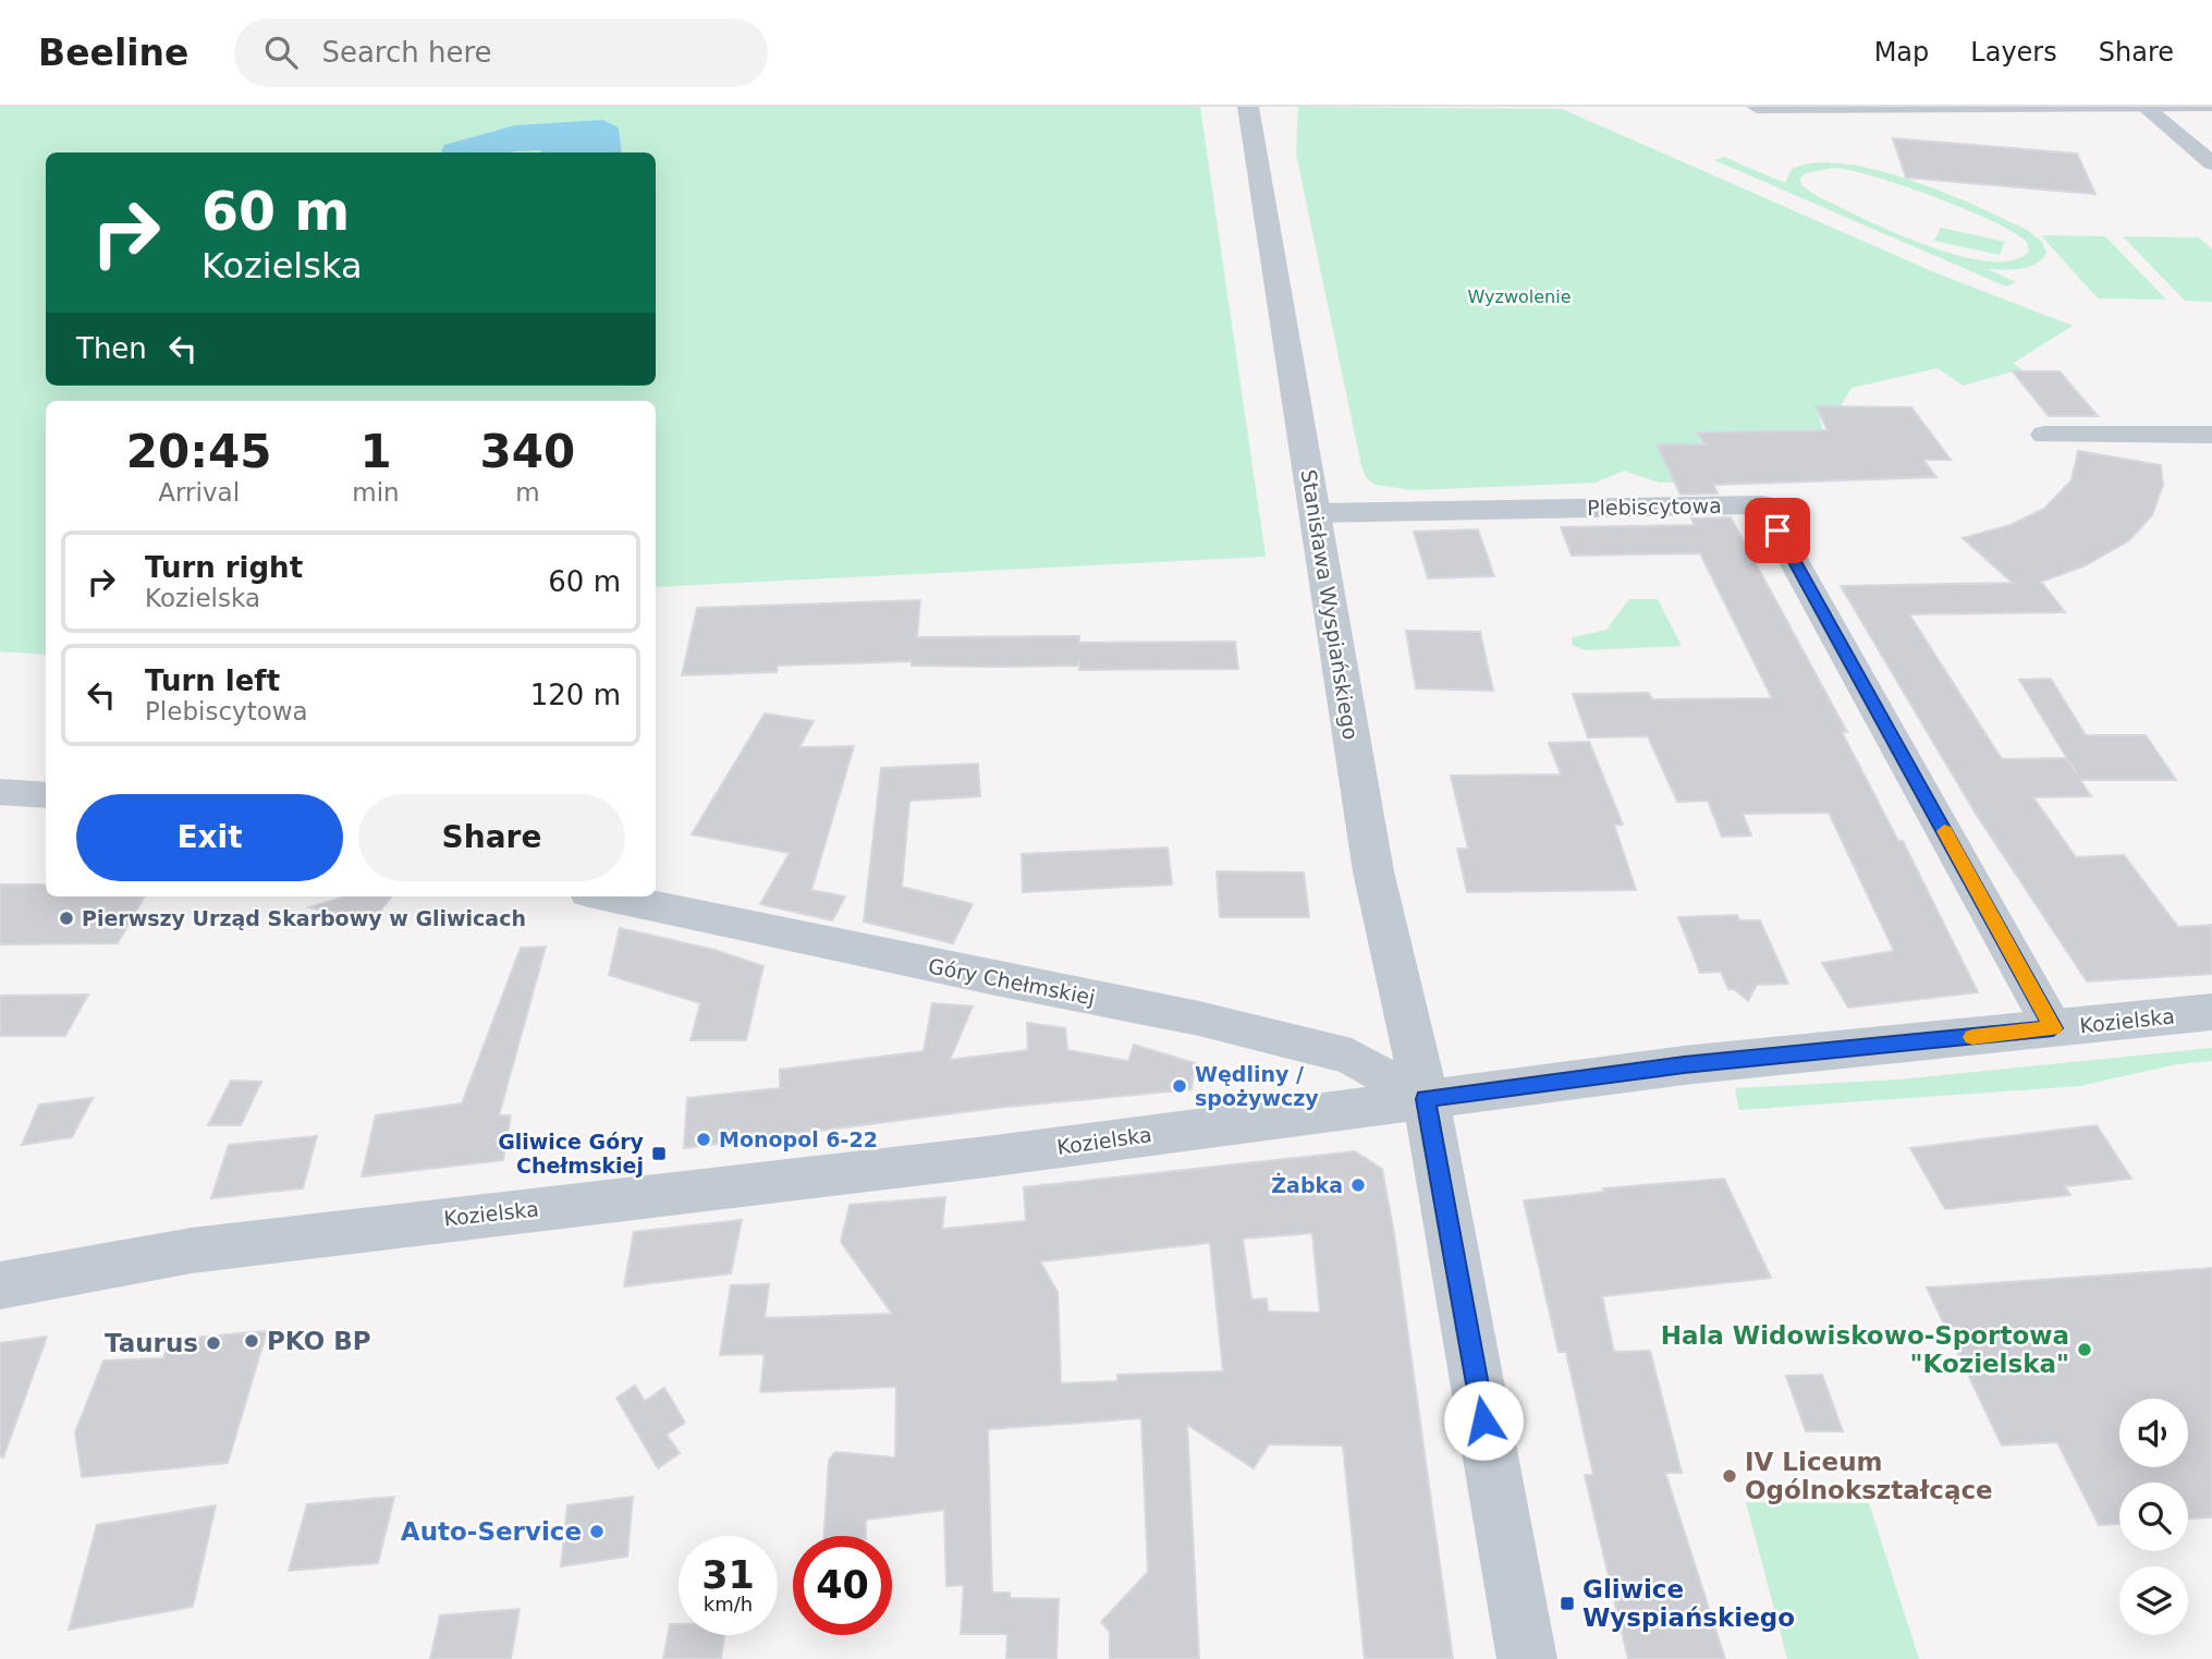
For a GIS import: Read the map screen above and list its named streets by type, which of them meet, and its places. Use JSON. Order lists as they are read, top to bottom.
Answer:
{
  "streets": {
    "street": [
      "Plebiscytowa",
      "Stanisława Wyspiańskiego",
      "Góry Chełmskiej",
      "Kozielska"
    ]
  },
  "crossings": [
    ["Plebiscytowa", "Stanisława Wyspiańskiego"],
    ["Plebiscytowa", "Kozielska"],
    ["Stanisława Wyspiańskiego", "Góry Chełmskiej"],
    ["Stanisława Wyspiańskiego", "Kozielska"],
    ["Góry Chełmskiej", "Kozielska"]
  ],
  "parks": ["Wyzwolenie"],
  "places": {
    "other": [
      "Pierwszy Urząd Skarbowy w Gliwicach",
      "Wędliny / spożywczy",
      "Monopol 6-22",
      "Żabka",
      "PKO BP",
      "Taurus",
      "Hala Widowiskowo-Sportowa \"Kozielska\"",
      "IV Liceum Ogólnokształcące",
      "Auto-Service"
    ],
    "transit": ["Gliwice Góry Chełmskiej", "Gliwice Wyspiańskiego"]
  },
  "page": {
    "header": "Beeline",
    "search": "Search here",
    "nav": ["Map", "Layers", "Share"],
    "turn": ["60 m", "Kozielska"],
    "then": "Then",
    "eta": [
      "20:45",
      "Arrival",
      "1",
      "min",
      "340",
      "m"
    ],
    "list": [
      {
        "name": "Turn right",
        "note": "Kozielska",
        "value": "60 m"
      },
      {
        "name": "Turn left",
        "note": "Plebiscytowa",
        "value": "120 m"
      }
    ],
    "buttons": ["Exit", "Share"],
    "speed": "31 km/h",
    "limit": "40"
  }
}
